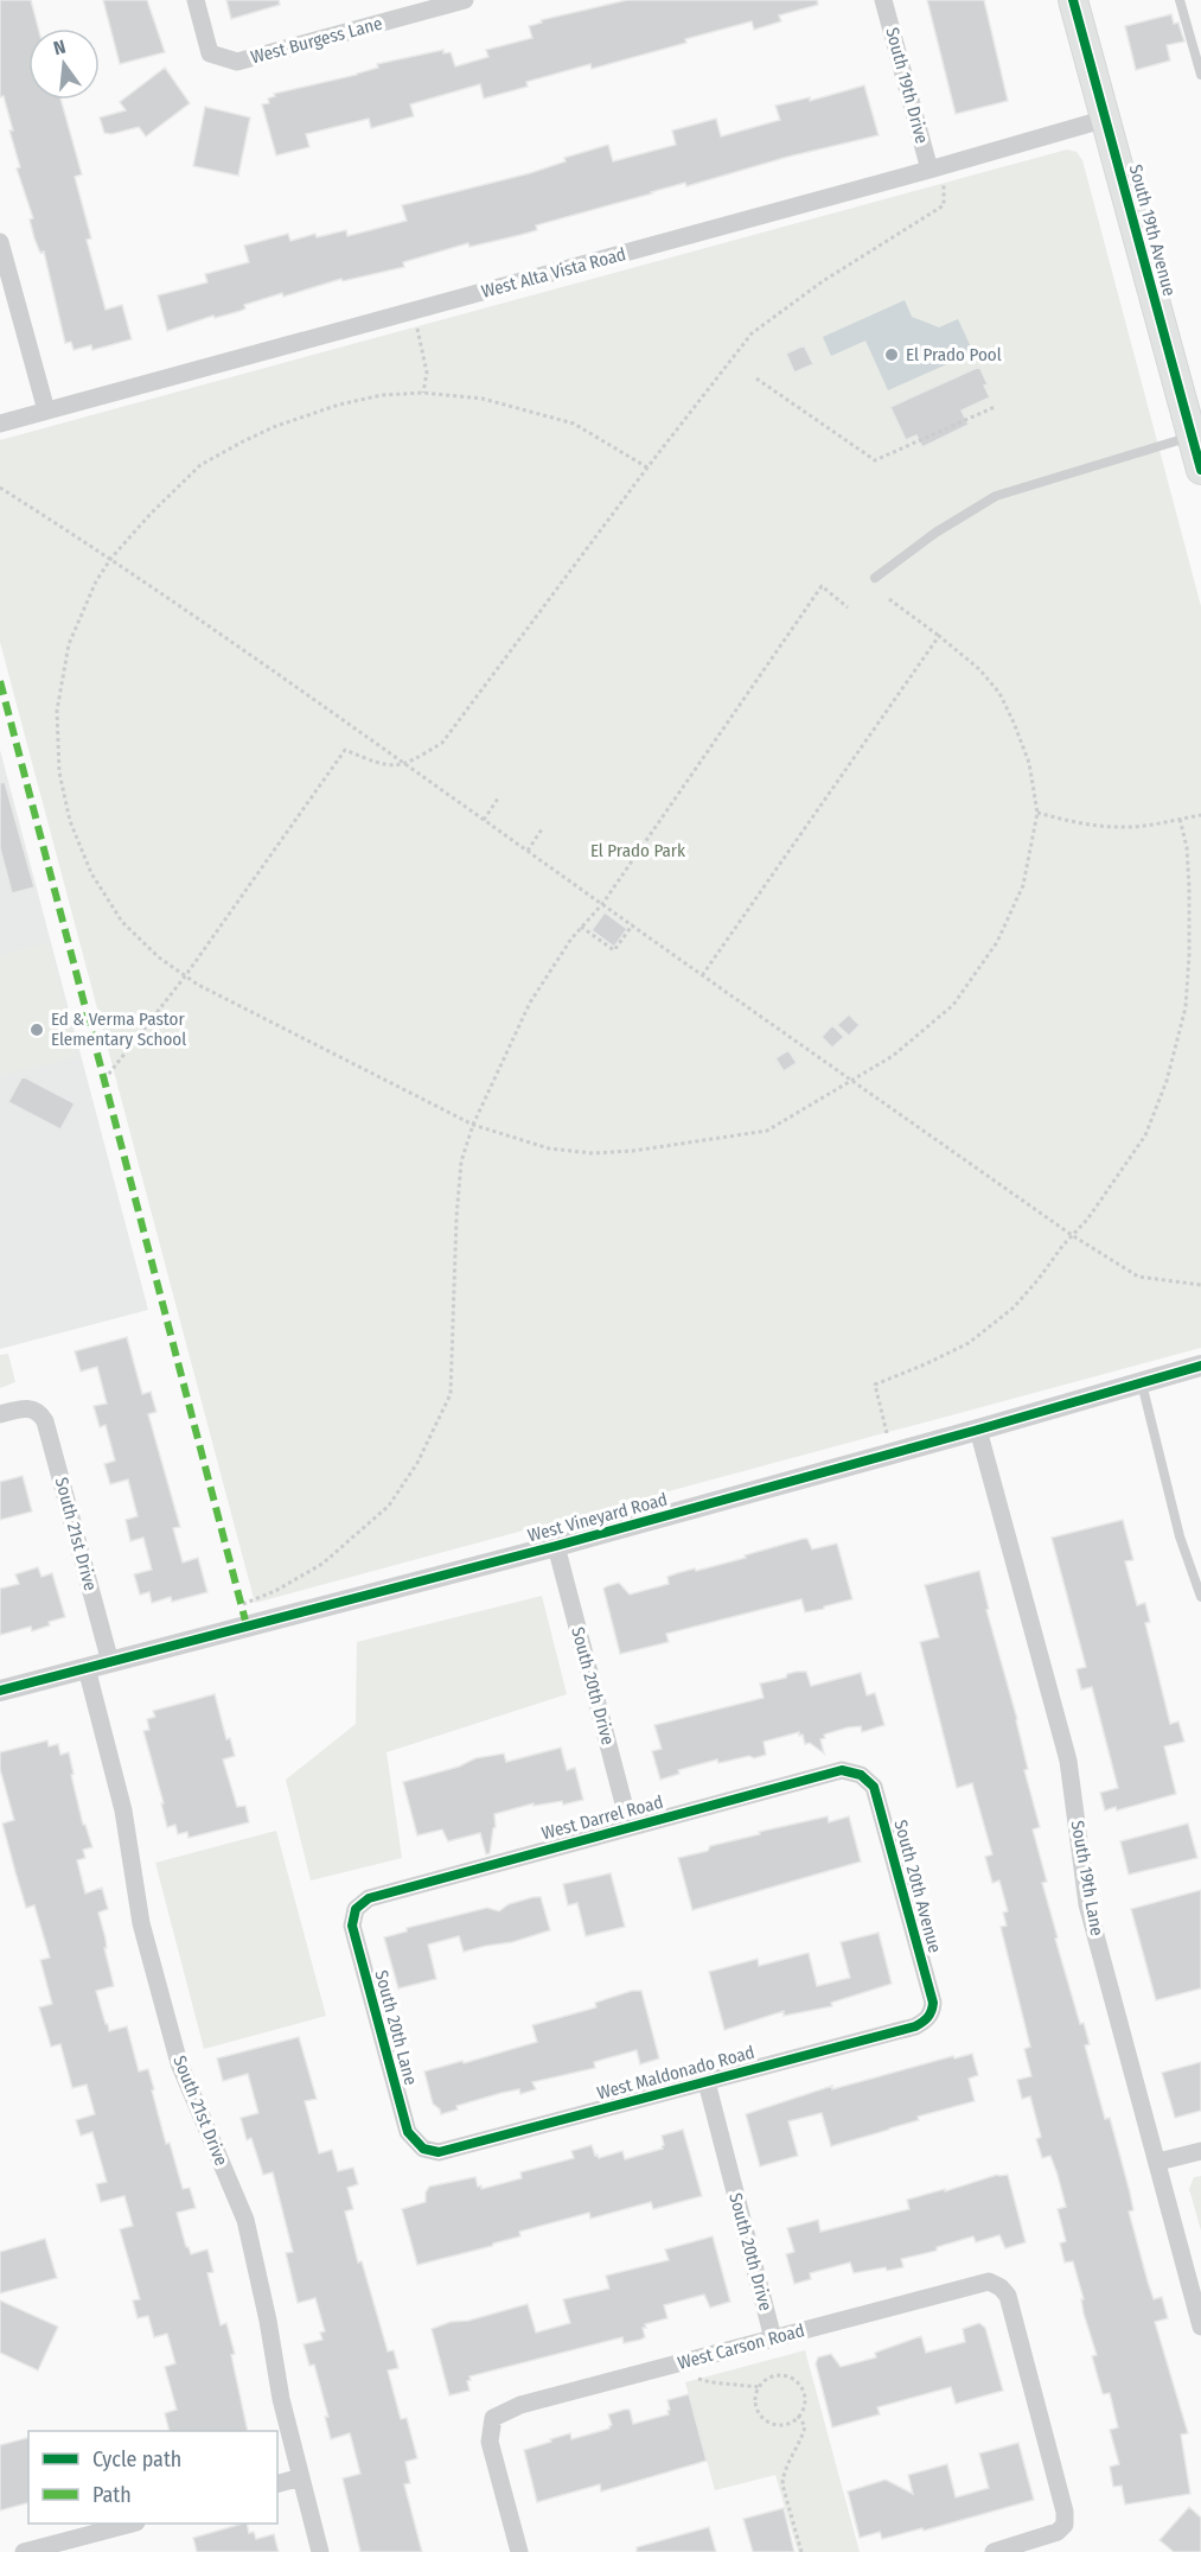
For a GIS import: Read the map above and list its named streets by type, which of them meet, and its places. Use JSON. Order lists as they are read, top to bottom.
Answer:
{
  "streets": {
    "main road": ["South 19th Avenue"],
    "street": [
      "West Burgess Lane",
      "South 19th Drive",
      "West Alta Vista Road",
      "West Vineyard Road",
      "South 21st Drive",
      "South 20th Drive",
      "West Darrel Road",
      "South 19th Lane",
      "South 20th Avenue",
      "South 20th Lane",
      "West Maldonado Road",
      "West Carson Road"
    ]
  },
  "crossings": [
    ["South 19th Drive", "West Alta Vista Road"],
    ["South 19th Avenue", "West Alta Vista Road"],
    ["West Vineyard Road", "South 21st Drive"],
    ["West Vineyard Road", "South 20th Drive"],
    ["West Vineyard Road", "South 19th Lane"],
    ["South 20th Drive", "West Darrel Road"],
    ["South 20th Drive", "West Maldonado Road"],
    ["South 20th Drive", "West Carson Road"],
    ["West Darrel Road", "South 20th Avenue"],
    ["West Darrel Road", "South 20th Lane"],
    ["South 20th Avenue", "West Maldonado Road"],
    ["South 20th Lane", "West Maldonado Road"]
  ],
  "parks": ["El Prado Park"],
  "places": ["El Prado Pool", "Ed & Verma Pastor Elementary School"],
  "legend": ["Cycle path", "Path"],
  "north": "top"
}
